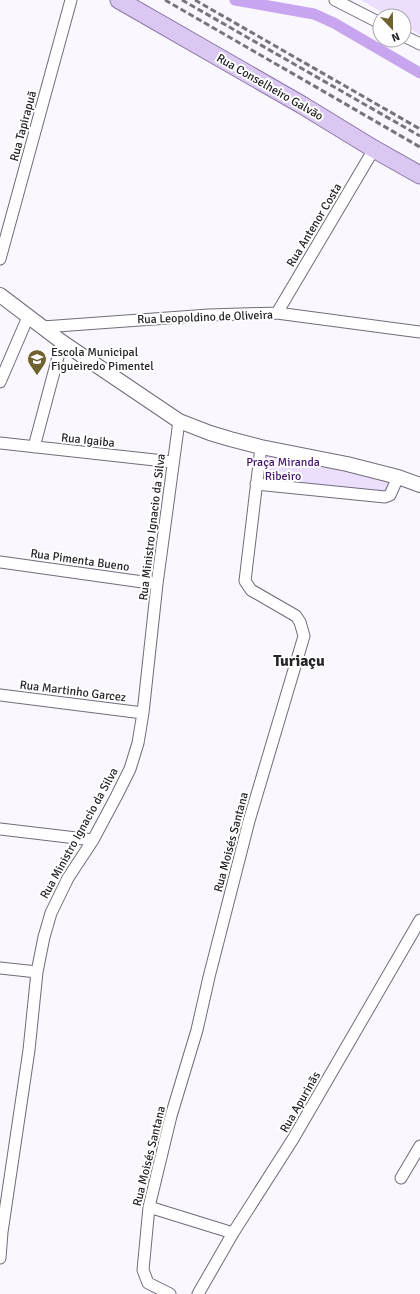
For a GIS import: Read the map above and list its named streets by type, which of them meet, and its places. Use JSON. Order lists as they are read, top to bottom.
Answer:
{
  "streets": {
    "main road": ["Rua Conselheiro Galvão"],
    "street": [
      "Rua Tapirapuã",
      "Rua Antenor Costa",
      "Rua Leopoldino de Oliveira",
      "Rua Igaiba",
      "Rua Ministro Ignacio da Silva",
      "Rua Pimenta Bueno",
      "Rua Martinho Garcez",
      "Rua Moisés Santana",
      "Rua Apurinãs"
    ]
  },
  "crossings": [
    ["Rua Conselheiro Galvão", "Rua Antenor Costa"],
    ["Rua Antenor Costa", "Rua Leopoldino de Oliveira"],
    ["Rua Igaiba", "Rua Ministro Ignacio da Silva"],
    ["Rua Ministro Ignacio da Silva", "Rua Pimenta Bueno"],
    ["Rua Ministro Ignacio da Silva", "Rua Martinho Garcez"]
  ],
  "districts": ["Turiaçu"],
  "parks": ["Praça Miranda Ribeiro"],
  "places": {
    "school or university": ["Escola Municipal Figueiredo Pimentel"]
  },
  "north": "bottom"
}
